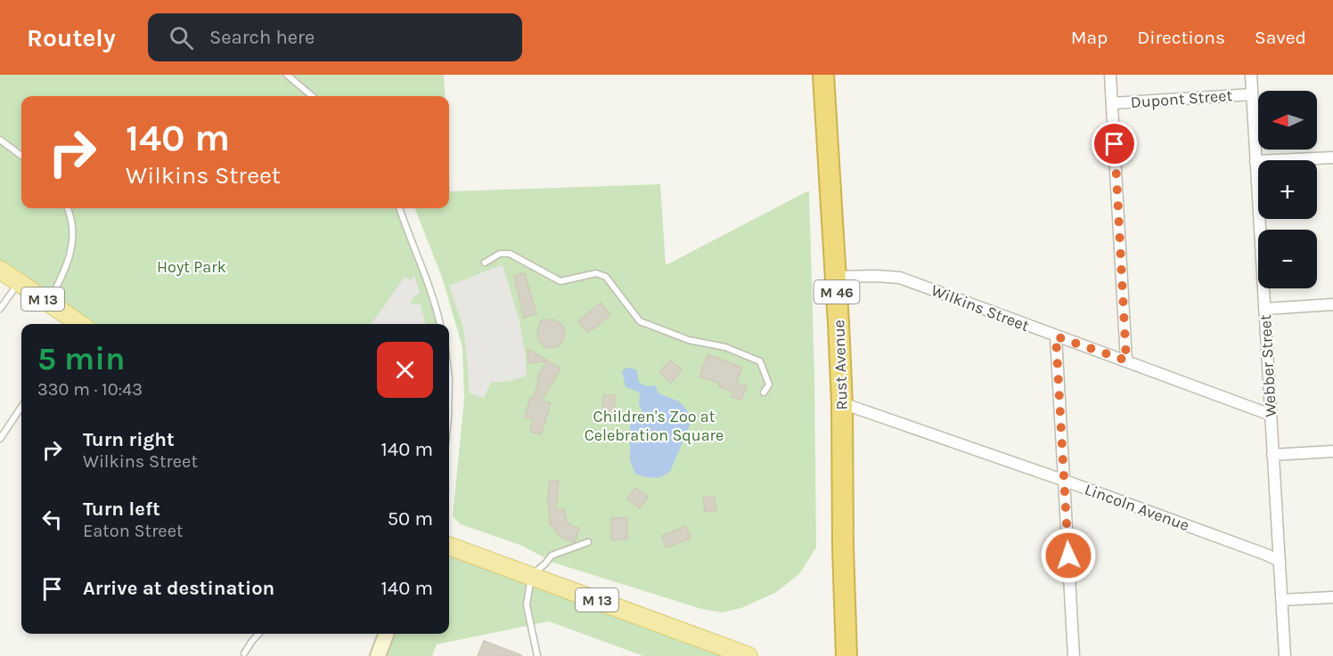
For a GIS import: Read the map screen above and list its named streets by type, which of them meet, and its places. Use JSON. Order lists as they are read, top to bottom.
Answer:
{
  "streets": {
    "highway": ["M 46", "Rust Avenue"],
    "main road": ["M 13"],
    "street": [
      "Dupont Street",
      "Wilkins Street",
      "Webber Street",
      "Lincoln Avenue"
    ]
  },
  "crossings": [
    ["Dupont Street", "Webber Street"],
    ["Wilkins Street", "Rust Avenue"],
    ["Wilkins Street", "Webber Street"],
    ["Rust Avenue", "Lincoln Avenue"],
    ["Webber Street", "Lincoln Avenue"]
  ],
  "parks": ["Hoyt Park", "Children's Zoo at Celebration Square"],
  "north": "left",
  "page": {
    "header": "Routely",
    "search": "Search here",
    "nav": ["Map", "Directions", "Saved"],
    "map_buttons": ["+", "−"],
    "turn": ["140 m", "Wilkins Street"],
    "heading": ["5 min", "330 m · 10:43"],
    "list": [
      {
        "name": "Turn right",
        "note": "Wilkins Street",
        "value": "140 m"
      },
      {
        "name": "Turn left",
        "note": "Eaton Street",
        "value": "50 m"
      },
      {
        "name": "Arrive at destination",
        "value": "140 m"
      }
    ]
  }
}
